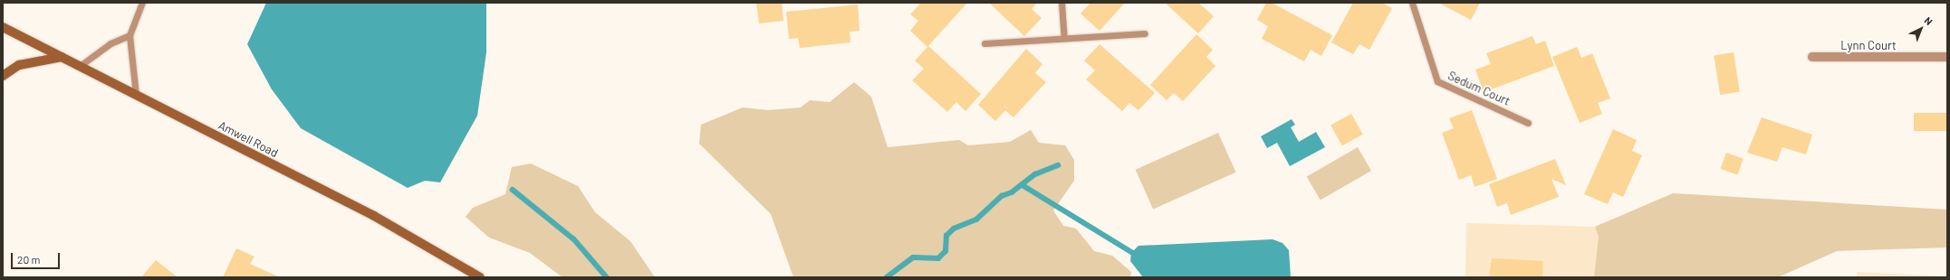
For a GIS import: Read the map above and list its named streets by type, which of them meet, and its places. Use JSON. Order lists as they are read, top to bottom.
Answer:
{
  "streets": {
    "main road": ["Amwell Road"],
    "street": ["Lynn Court"],
    "lane": ["Sedum Court"]
  },
  "scale_bar": "20 m",
  "north": "top right"
}
